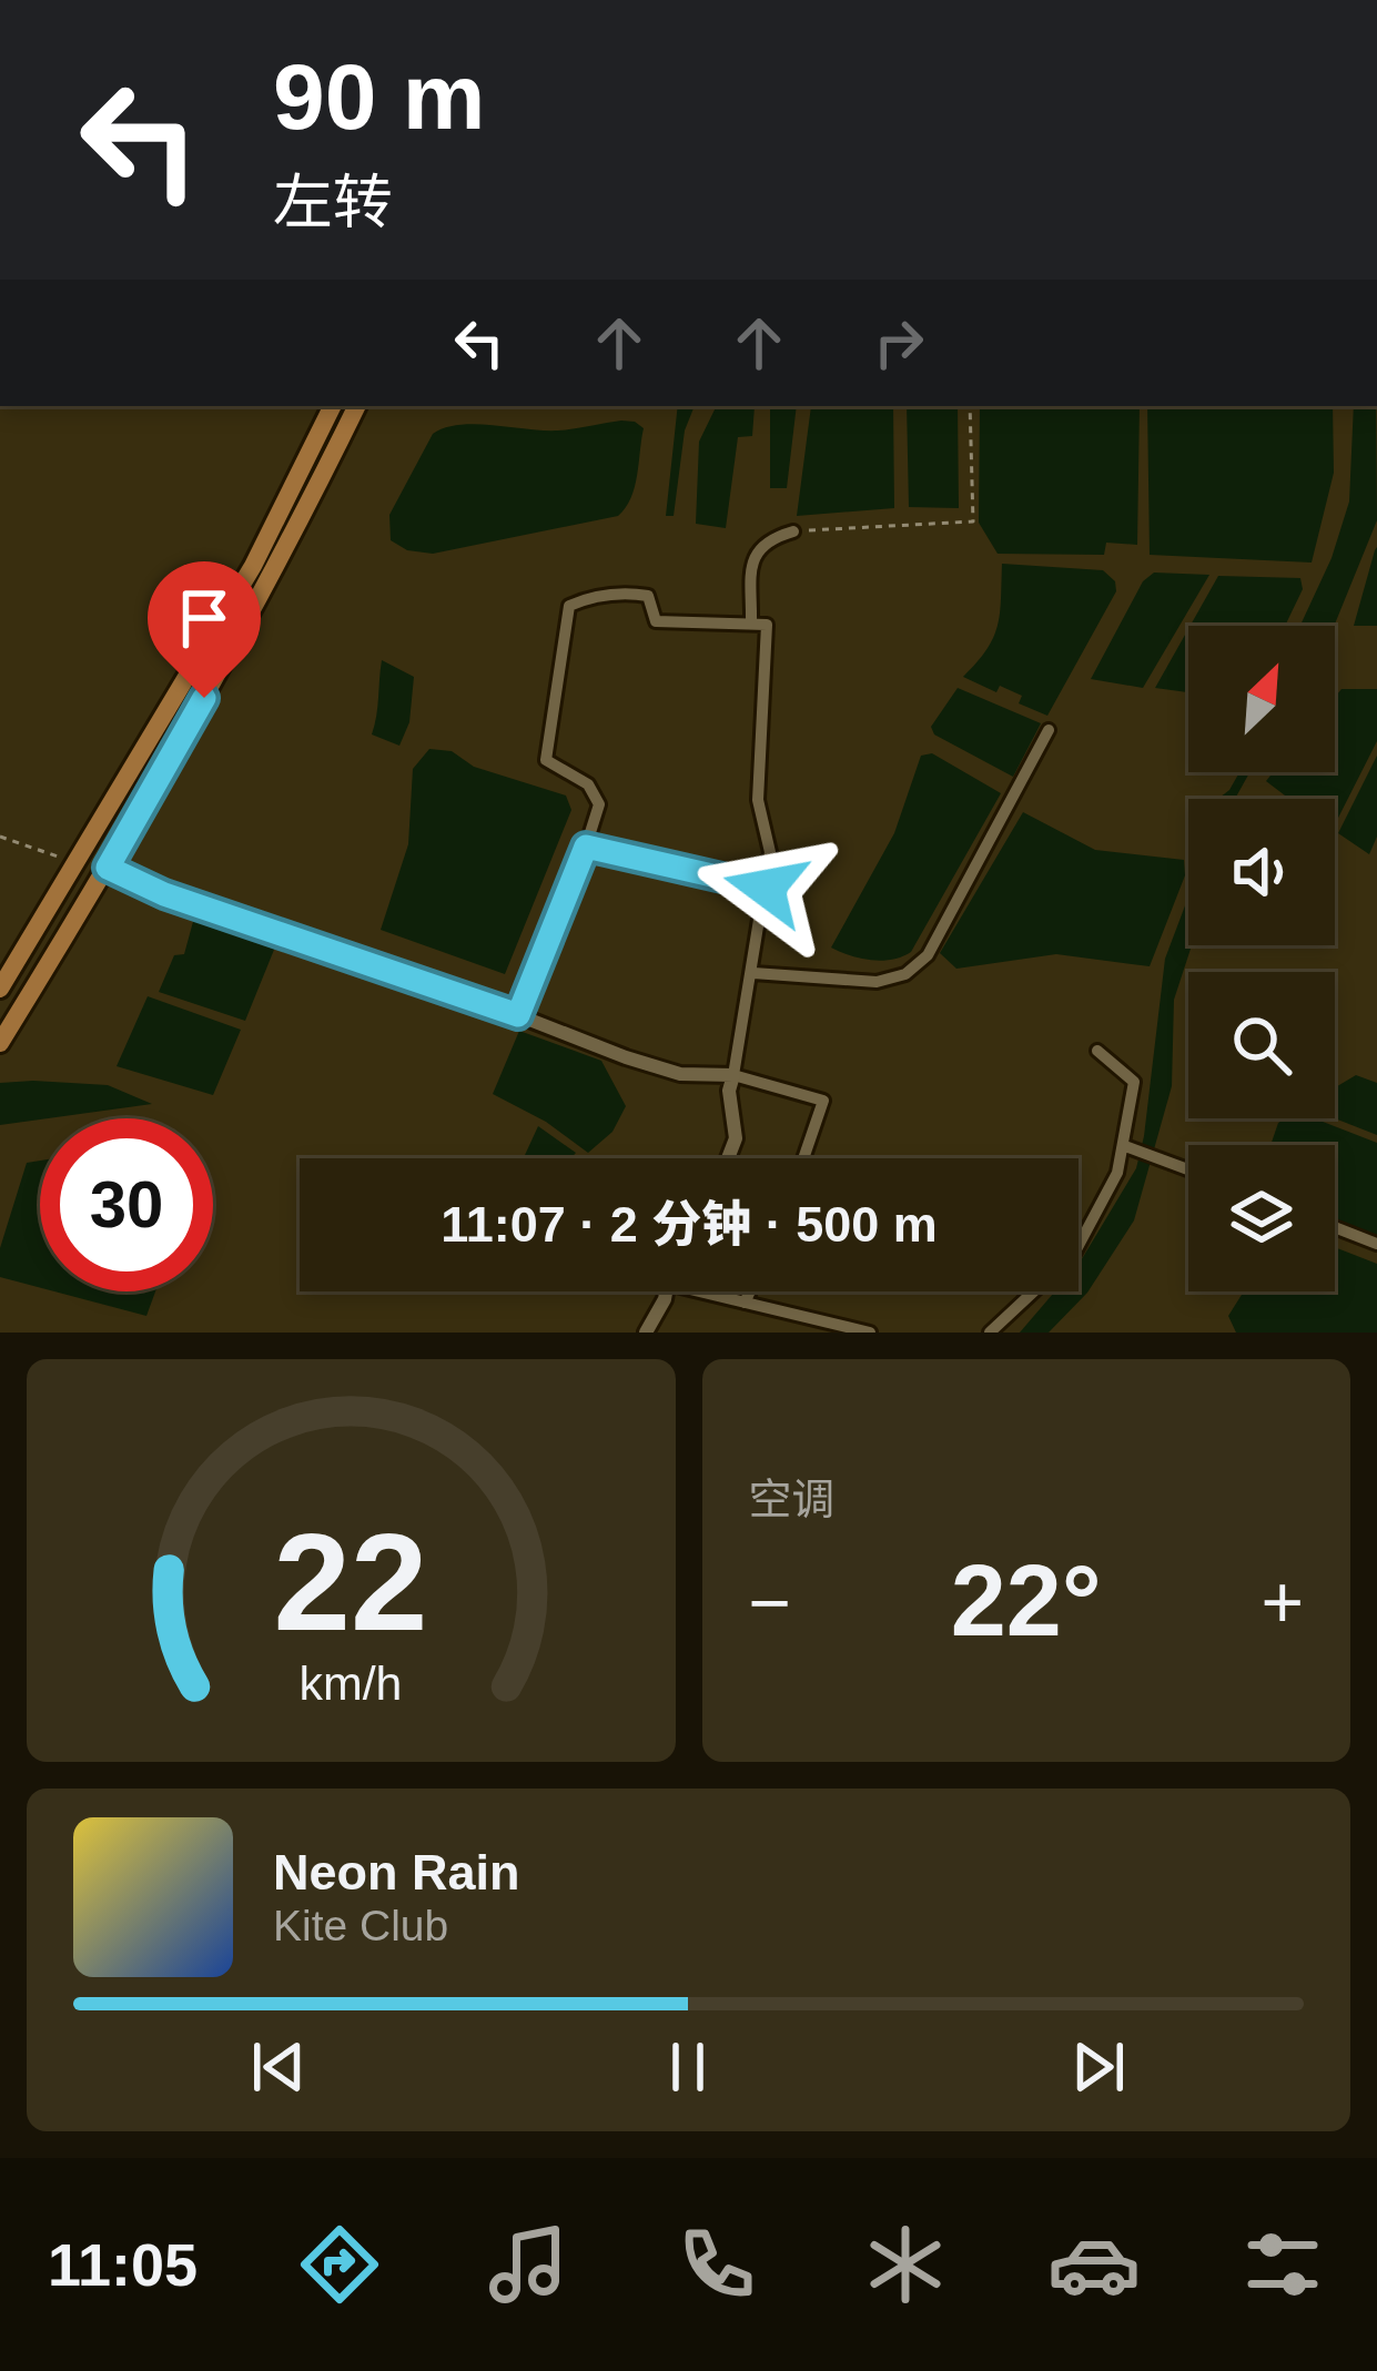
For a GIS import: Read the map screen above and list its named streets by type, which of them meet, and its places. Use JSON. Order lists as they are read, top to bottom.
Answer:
{
  "north": "top right",
  "page": {
    "turn": ["90 m", "左转"],
    "limit": "30",
    "trip": "11:07 · 2 分钟 · 500 m",
    "tile": "空调",
    "heat": ["−", "22°", "+"],
    "song": ["Neon Rain", "Kite Club"],
    "tabs": "11:05",
    "gauge": ["22", "km/h"]
  }
}
